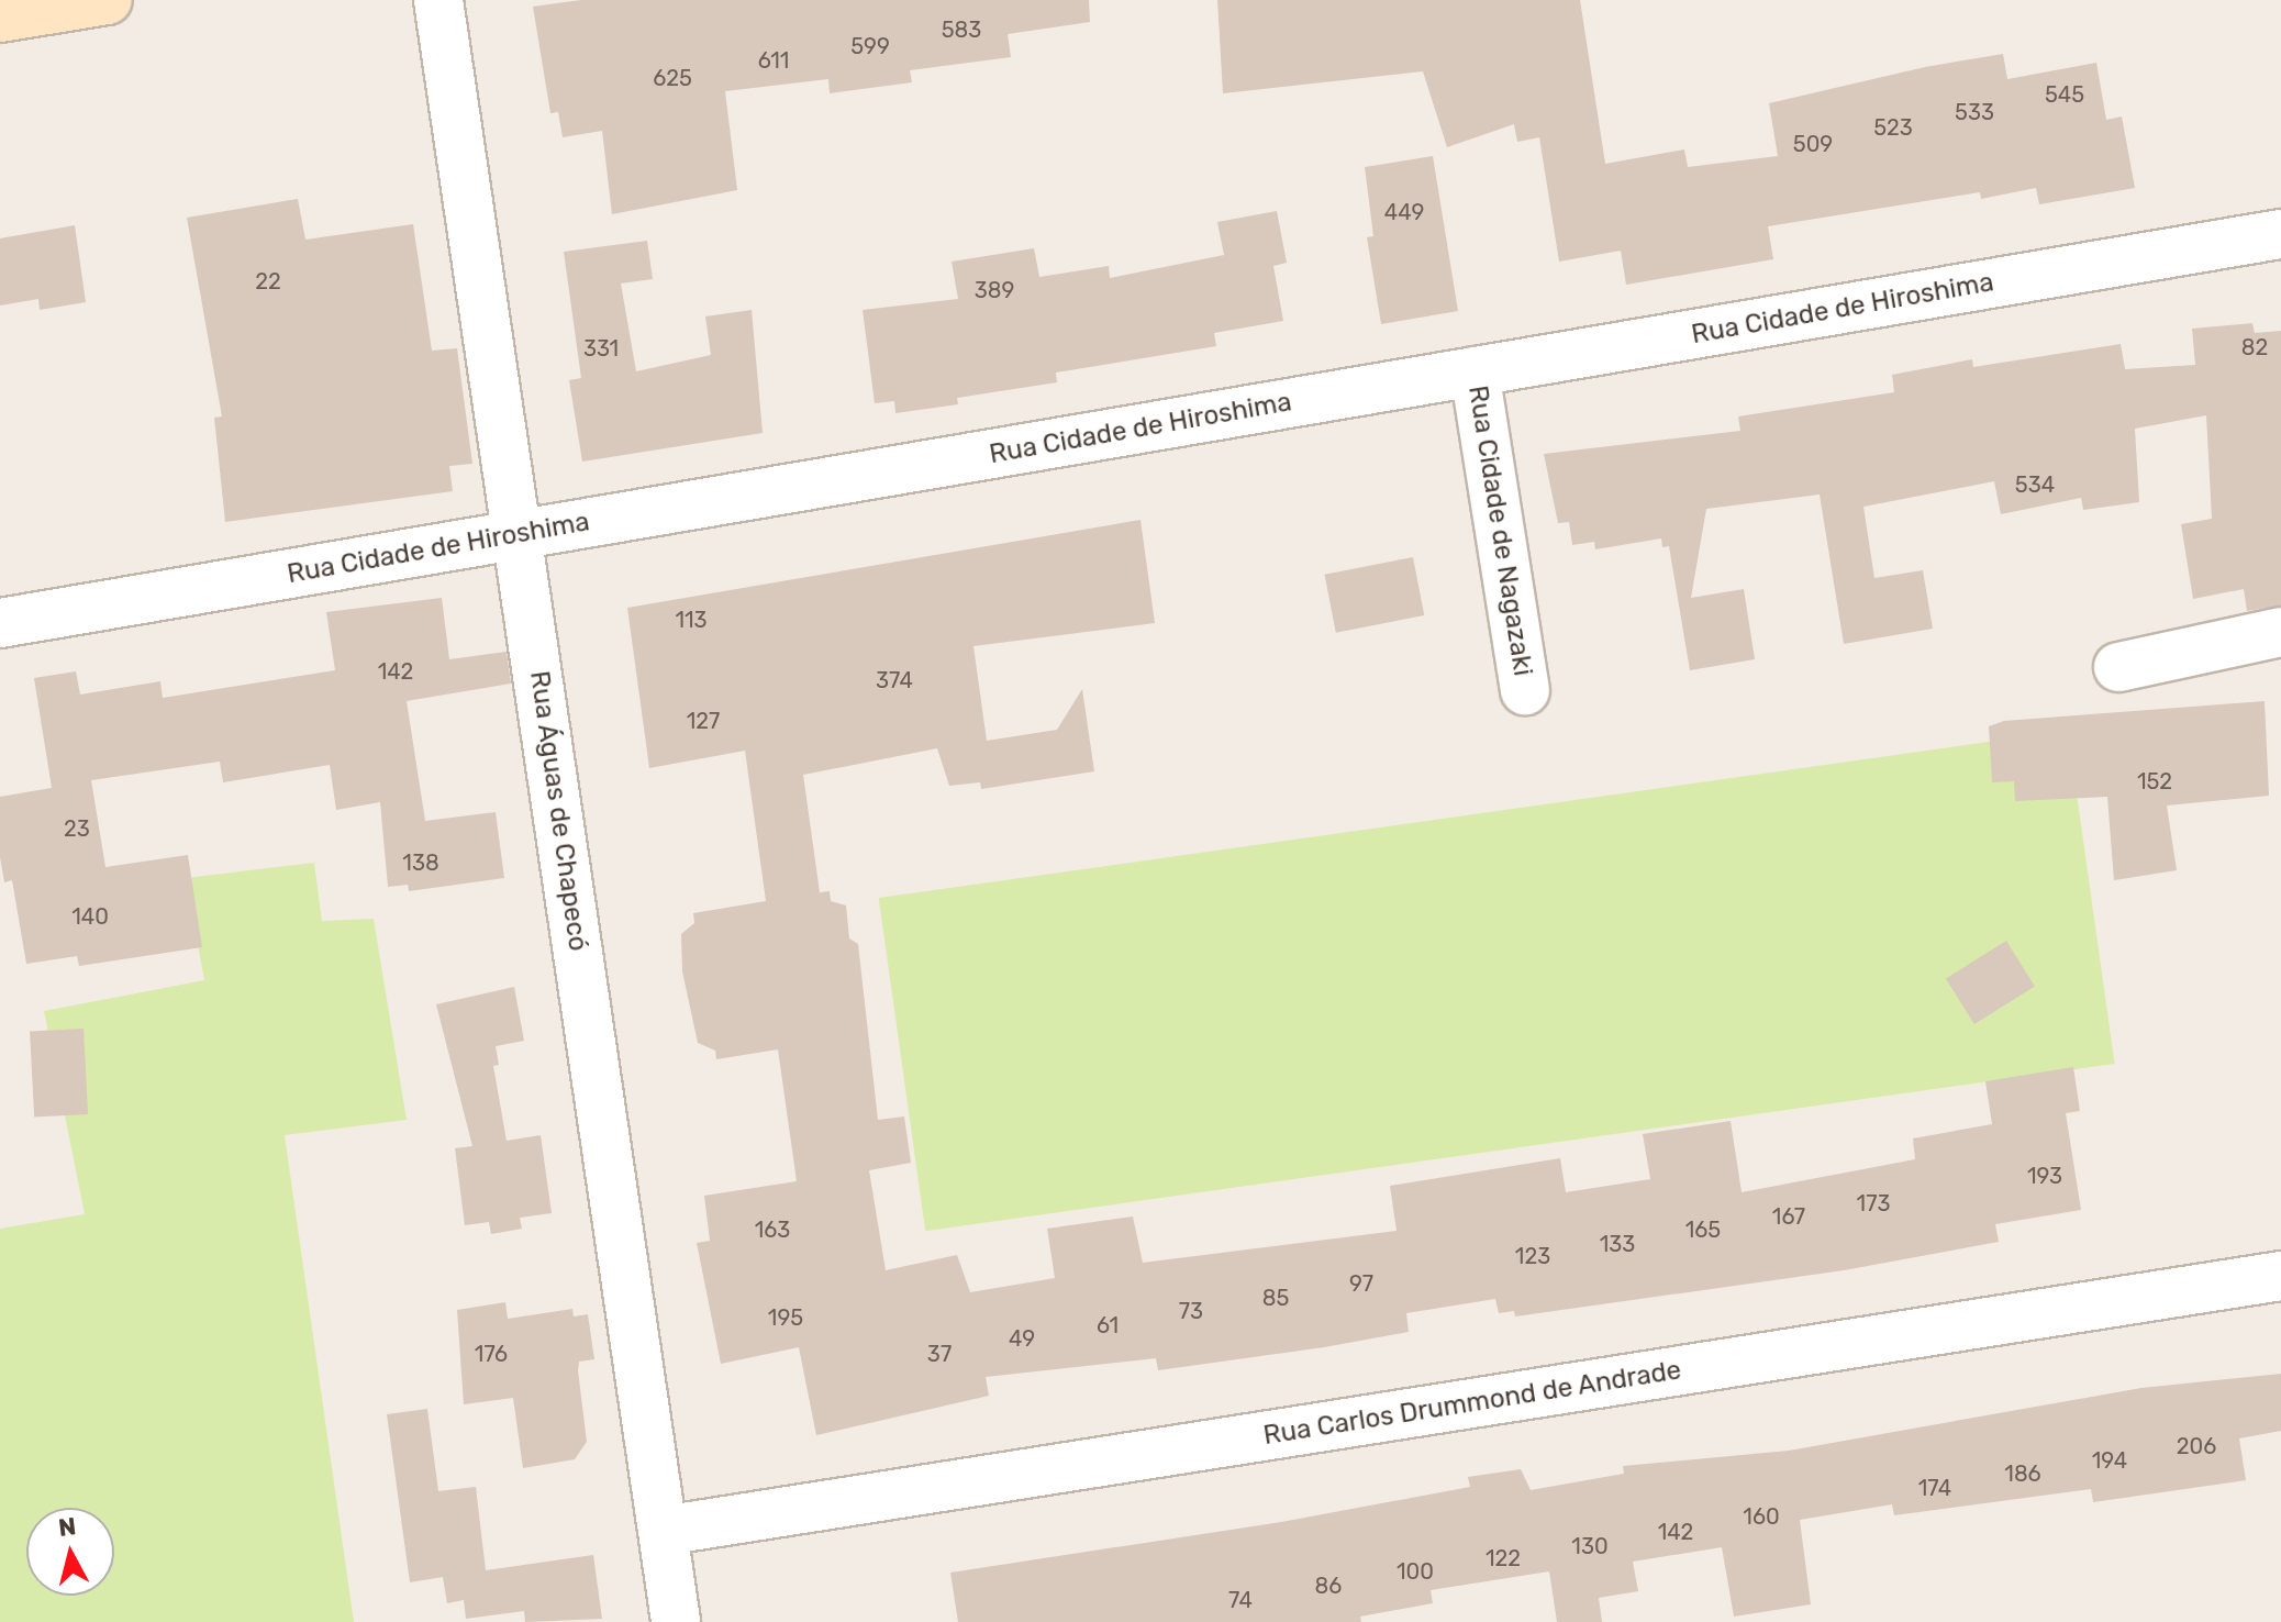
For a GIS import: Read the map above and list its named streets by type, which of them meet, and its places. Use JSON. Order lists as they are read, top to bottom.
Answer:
{
  "streets": {
    "street": [
      "Rua Cidade de Hiroshima",
      "Rua Cidade de Nagazaki",
      "Rua Águas de Chapecó",
      "Rua Carlos Drummond de Andrade"
    ]
  },
  "crossings": [
    ["Rua Cidade de Hiroshima", "Rua Cidade de Nagazaki"],
    ["Rua Cidade de Hiroshima", "Rua Águas de Chapecó"],
    ["Rua Águas de Chapecó", "Rua Carlos Drummond de Andrade"]
  ],
  "house_numbers": [
    "583",
    "599",
    "611",
    "625",
    "545",
    "533",
    "523",
    "509",
    "449",
    "22",
    "389",
    "82",
    "331",
    "534",
    "113",
    "142",
    "374",
    "127",
    "152",
    "23",
    "138",
    "140",
    "193",
    "173",
    "167",
    "163",
    "165",
    "133",
    "123",
    "97",
    "85",
    "73",
    "195",
    "61",
    "49",
    "176",
    "37",
    "206",
    "194",
    "186",
    "174",
    "160",
    "142",
    "130",
    "122",
    "100",
    "86",
    "74"
  ],
  "north": "top"
}
